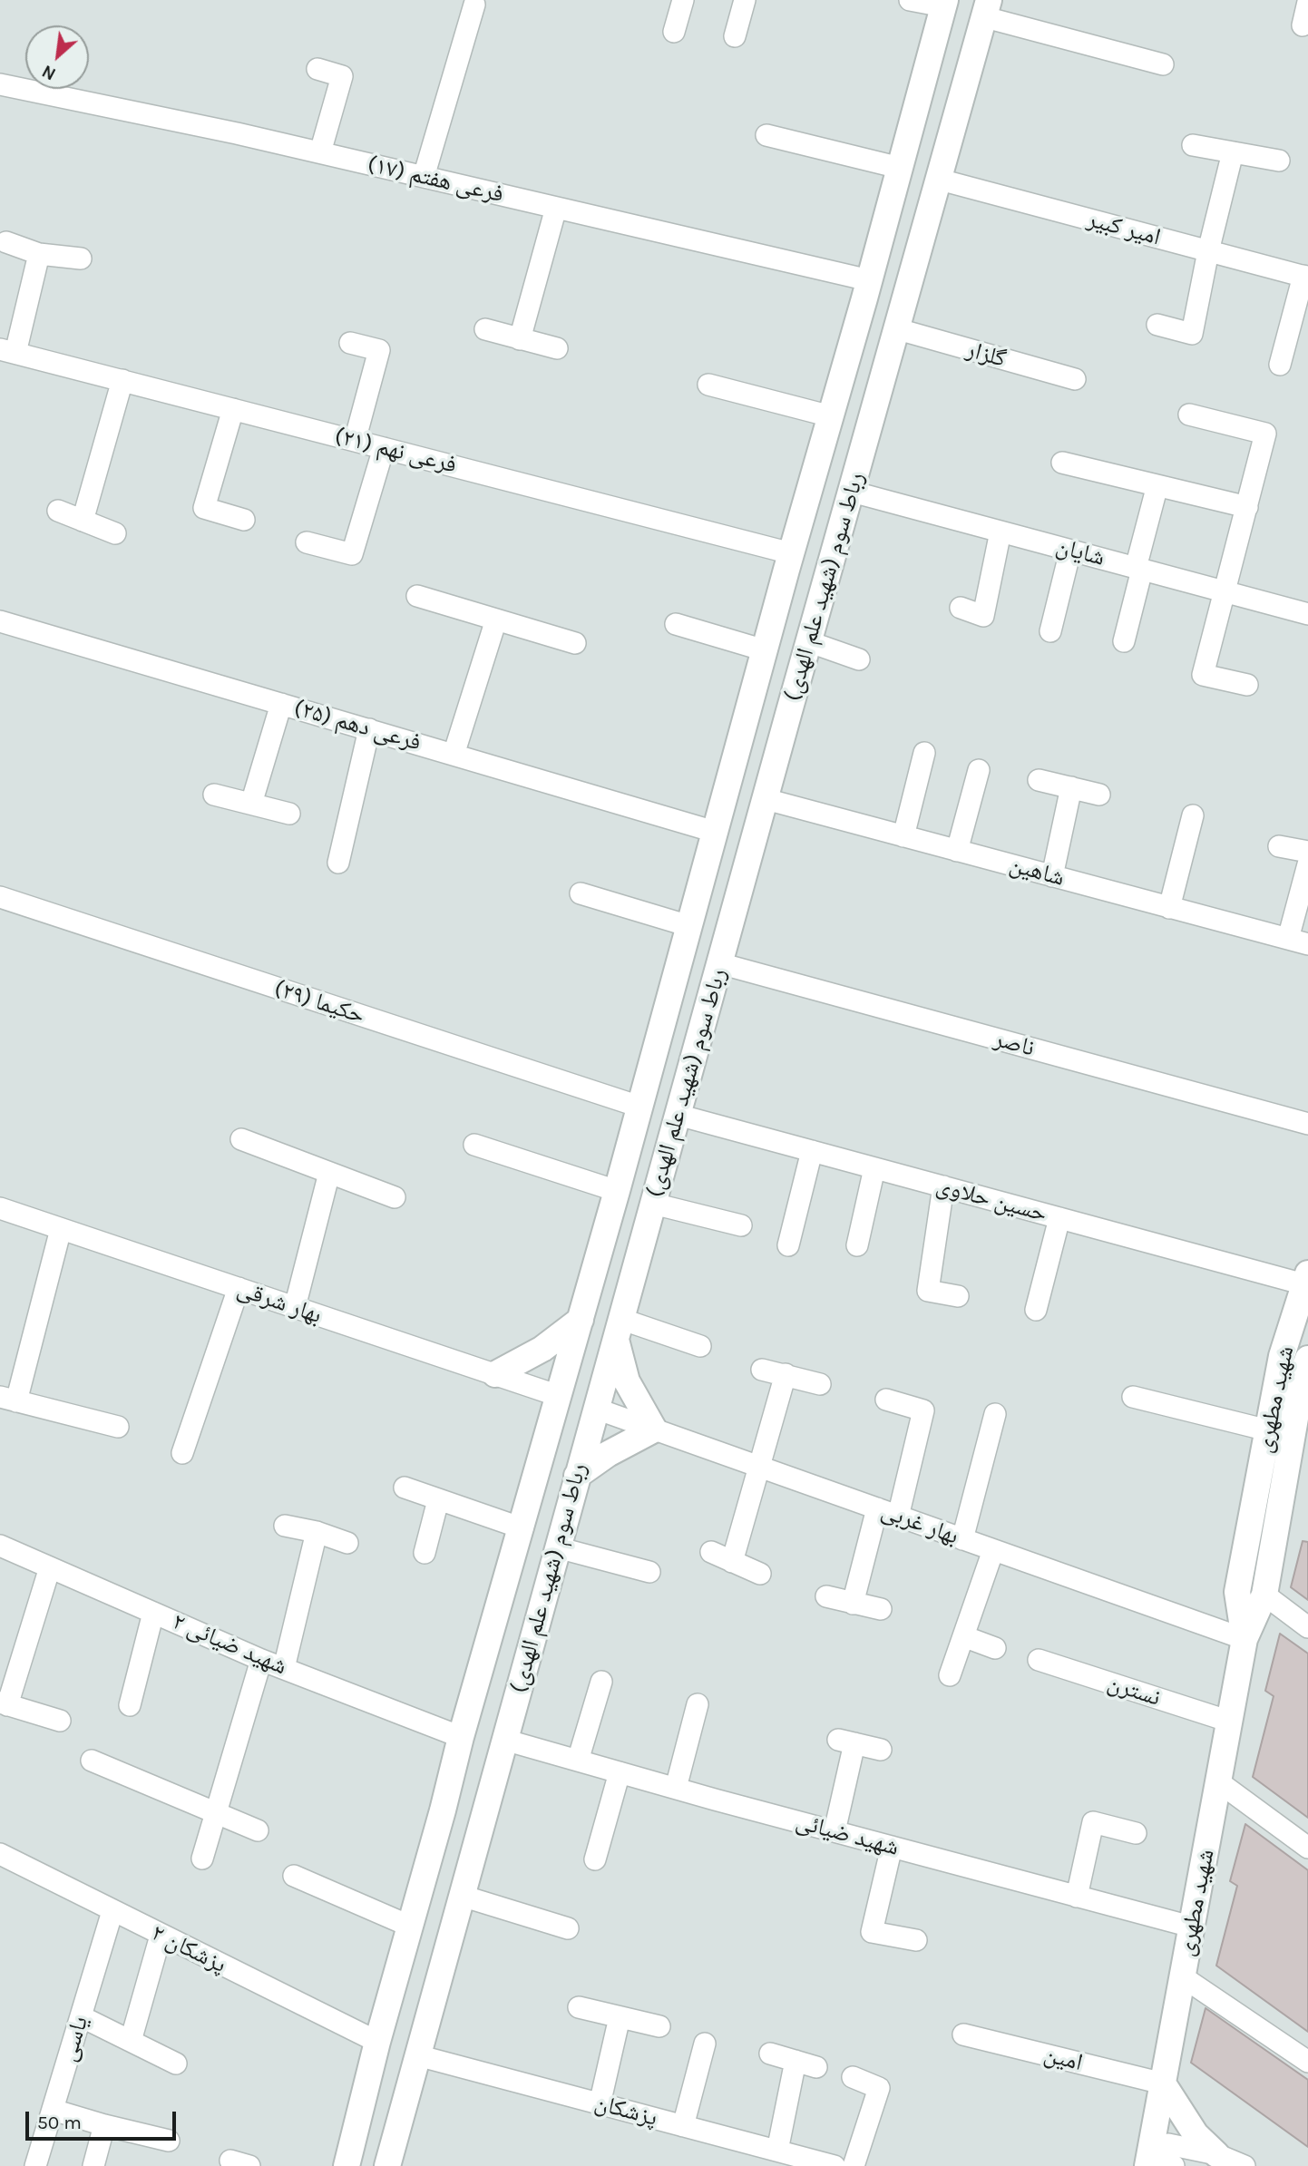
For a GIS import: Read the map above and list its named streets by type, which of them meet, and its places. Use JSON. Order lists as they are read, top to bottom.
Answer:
{
  "streets": {
    "main road": ["رباط سوم (شهید علم الهدی)", "شهید مطهری"],
    "street": [
      "فرعی هفتم (۱۷)",
      "امیر کبیر",
      "گلزار",
      "فرعی نهم (۲۱)",
      "شایان",
      "فرعی دهم (۲۵)",
      "شاهین",
      "حکیما (۲۹)",
      "ناصر",
      "حسین حلاوی",
      "بهار شرقی",
      "بهار غربی",
      "شهید ضیائی ۲",
      "نسترن",
      "شهید ضیائی",
      "پزشکان ۲",
      "یاسی",
      "امین",
      "پزشکان"
    ]
  },
  "crossings": [
    ["فرعی هفتم (۱۷)", "رباط سوم (شهید علم الهدی)"],
    ["امیر کبیر", "رباط سوم (شهید علم الهدی)"],
    ["گلزار", "رباط سوم (شهید علم الهدی)"],
    ["فرعی نهم (۲۱)", "رباط سوم (شهید علم الهدی)"],
    ["شایان", "رباط سوم (شهید علم الهدی)"],
    ["رباط سوم (شهید علم الهدی)", "فرعی دهم (۲۵)"],
    ["رباط سوم (شهید علم الهدی)", "شاهین"],
    ["رباط سوم (شهید علم الهدی)", "حکیما (۲۹)"],
    ["رباط سوم (شهید علم الهدی)", "ناصر"],
    ["رباط سوم (شهید علم الهدی)", "حسین حلاوی"],
    ["رباط سوم (شهید علم الهدی)", "بهار شرقی"],
    ["رباط سوم (شهید علم الهدی)", "بهار غربی"],
    ["رباط سوم (شهید علم الهدی)", "شهید ضیائی ۲"],
    ["رباط سوم (شهید علم الهدی)", "شهید ضیائی"],
    ["رباط سوم (شهید علم الهدی)", "پزشکان ۲"],
    ["رباط سوم (شهید علم الهدی)", "پزشکان"],
    ["حسین حلاوی", "شهید مطهری"],
    ["شهید مطهری", "بهار غربی"],
    ["شهید مطهری", "نسترن"],
    ["شهید مطهری", "شهید ضیائی"],
    ["شهید مطهری", "امین"],
    ["پزشکان ۲", "یاسی"]
  ],
  "scale_bar": "50 m",
  "north": "bottom left"
}
